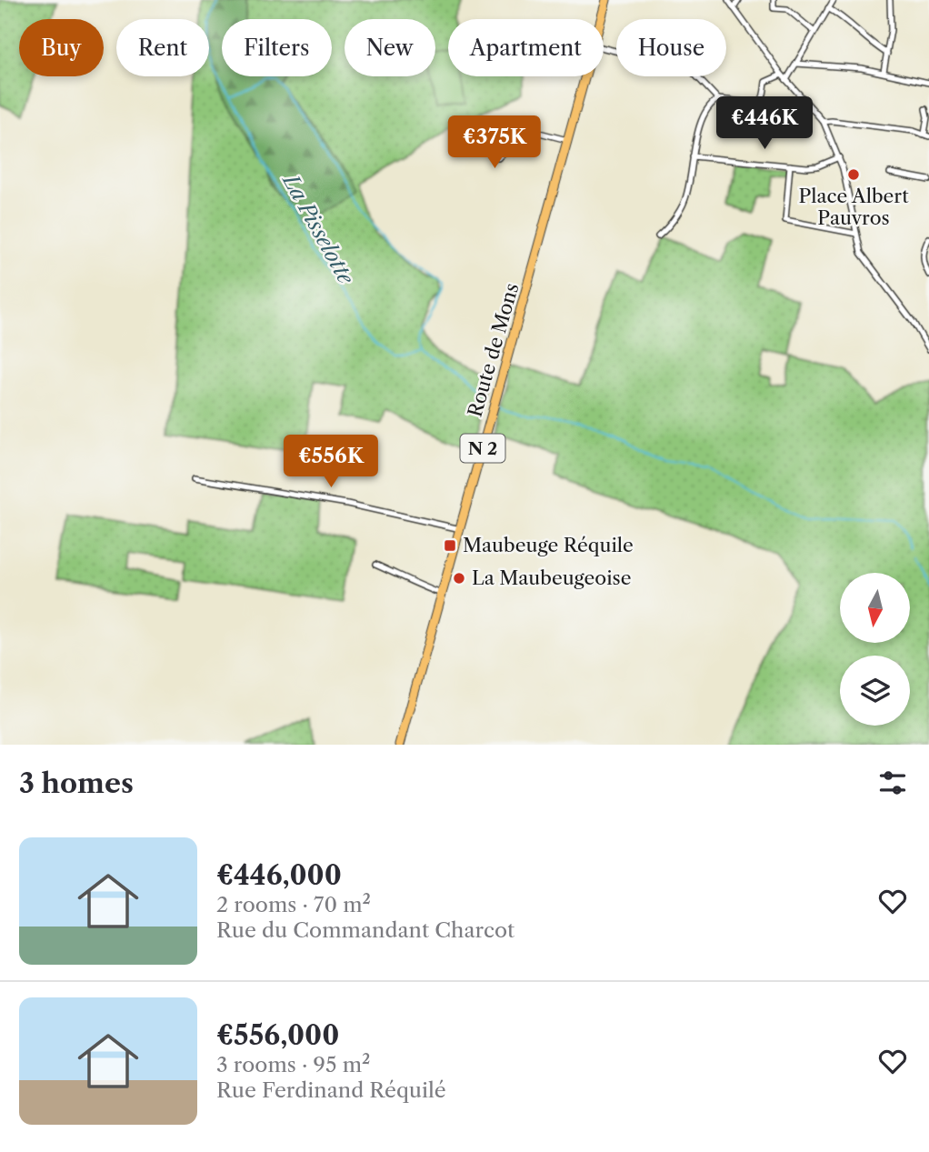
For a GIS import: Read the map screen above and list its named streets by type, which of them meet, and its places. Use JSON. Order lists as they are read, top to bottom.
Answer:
{
  "streets": {
    "main road": ["Route de Mons", "N 2"]
  },
  "water": ["La Pisselotte"],
  "places": {
    "other": ["Place Albert Pauvros", "La Maubeugeoise"],
    "transit": ["Maubeuge Réquile"]
  },
  "north": "bottom",
  "page": {
    "chip": [
      "Buy",
      "Rent",
      "Filters",
      "New",
      "Apartment",
      "House"
    ],
    "price": ["€446K", "€375K", "€556K"],
    "heading": "3 homes",
    "list": [
      {
        "name": "€446,000",
        "note": "2 rooms · 70 m² · Rue du Commandant Charcot"
      },
      {
        "name": "€556,000",
        "note": "3 rooms · 95 m² · Rue Ferdinand Réquilé"
      }
    ]
  }
}
